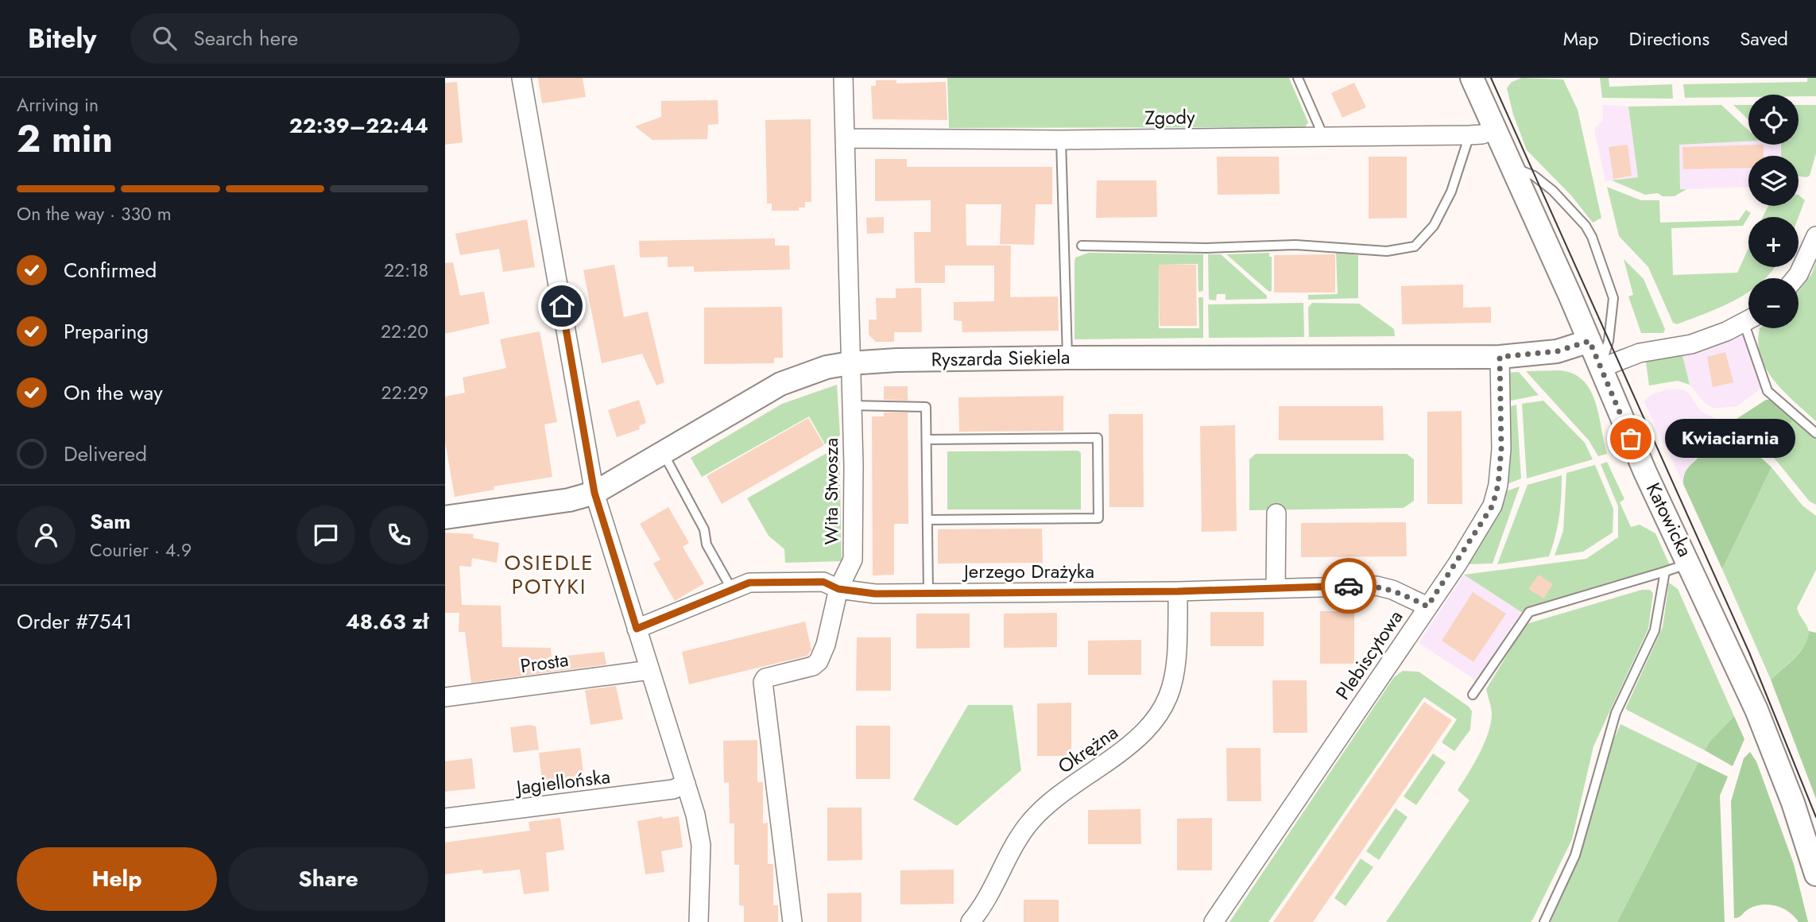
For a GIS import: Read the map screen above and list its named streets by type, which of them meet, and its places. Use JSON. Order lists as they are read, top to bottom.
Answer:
{
  "streets": {
    "street": [
      "Zgody",
      "Ryszarda Siekiela",
      "Wita Stwosza",
      "Katowicka",
      "Jerzego Drażyka",
      "Plebiscytowa",
      "Prosta",
      "Okrężna",
      "Jagiellońska"
    ]
  },
  "crossings": [
    ["Zgody", "Wita Stwosza"],
    ["Zgody", "Katowicka"],
    ["Ryszarda Siekiela", "Wita Stwosza"],
    ["Ryszarda Siekiela", "Katowicka"],
    ["Ryszarda Siekiela", "Plebiscytowa"],
    ["Wita Stwosza", "Jerzego Drażyka"],
    ["Jerzego Drażyka", "Plebiscytowa"],
    ["Jerzego Drażyka", "Okrężna"]
  ],
  "districts": ["OSIEDLE POTYKI"],
  "places": ["Kwiaciarnia"],
  "page": {
    "header": "Bitely",
    "search": "Search here",
    "nav": ["Map", "Directions", "Saved"],
    "heading": ["2 min", "Arriving in", "22:39–22:44"],
    "panel": [
      "Sam",
      "Courier · 4.9",
      "Order #7541",
      "48.63 zł"
    ],
    "map_buttons": ["+", "−"],
    "bar": "On the way · 330 m",
    "list": [
      ["Confirmed", "22:18"],
      ["Preparing", "22:20"],
      ["On the way", "22:29"],
      "Delivered"
    ],
    "bubble": "Kwiaciarnia",
    "buttons": ["Help", "Share"]
  }
}
